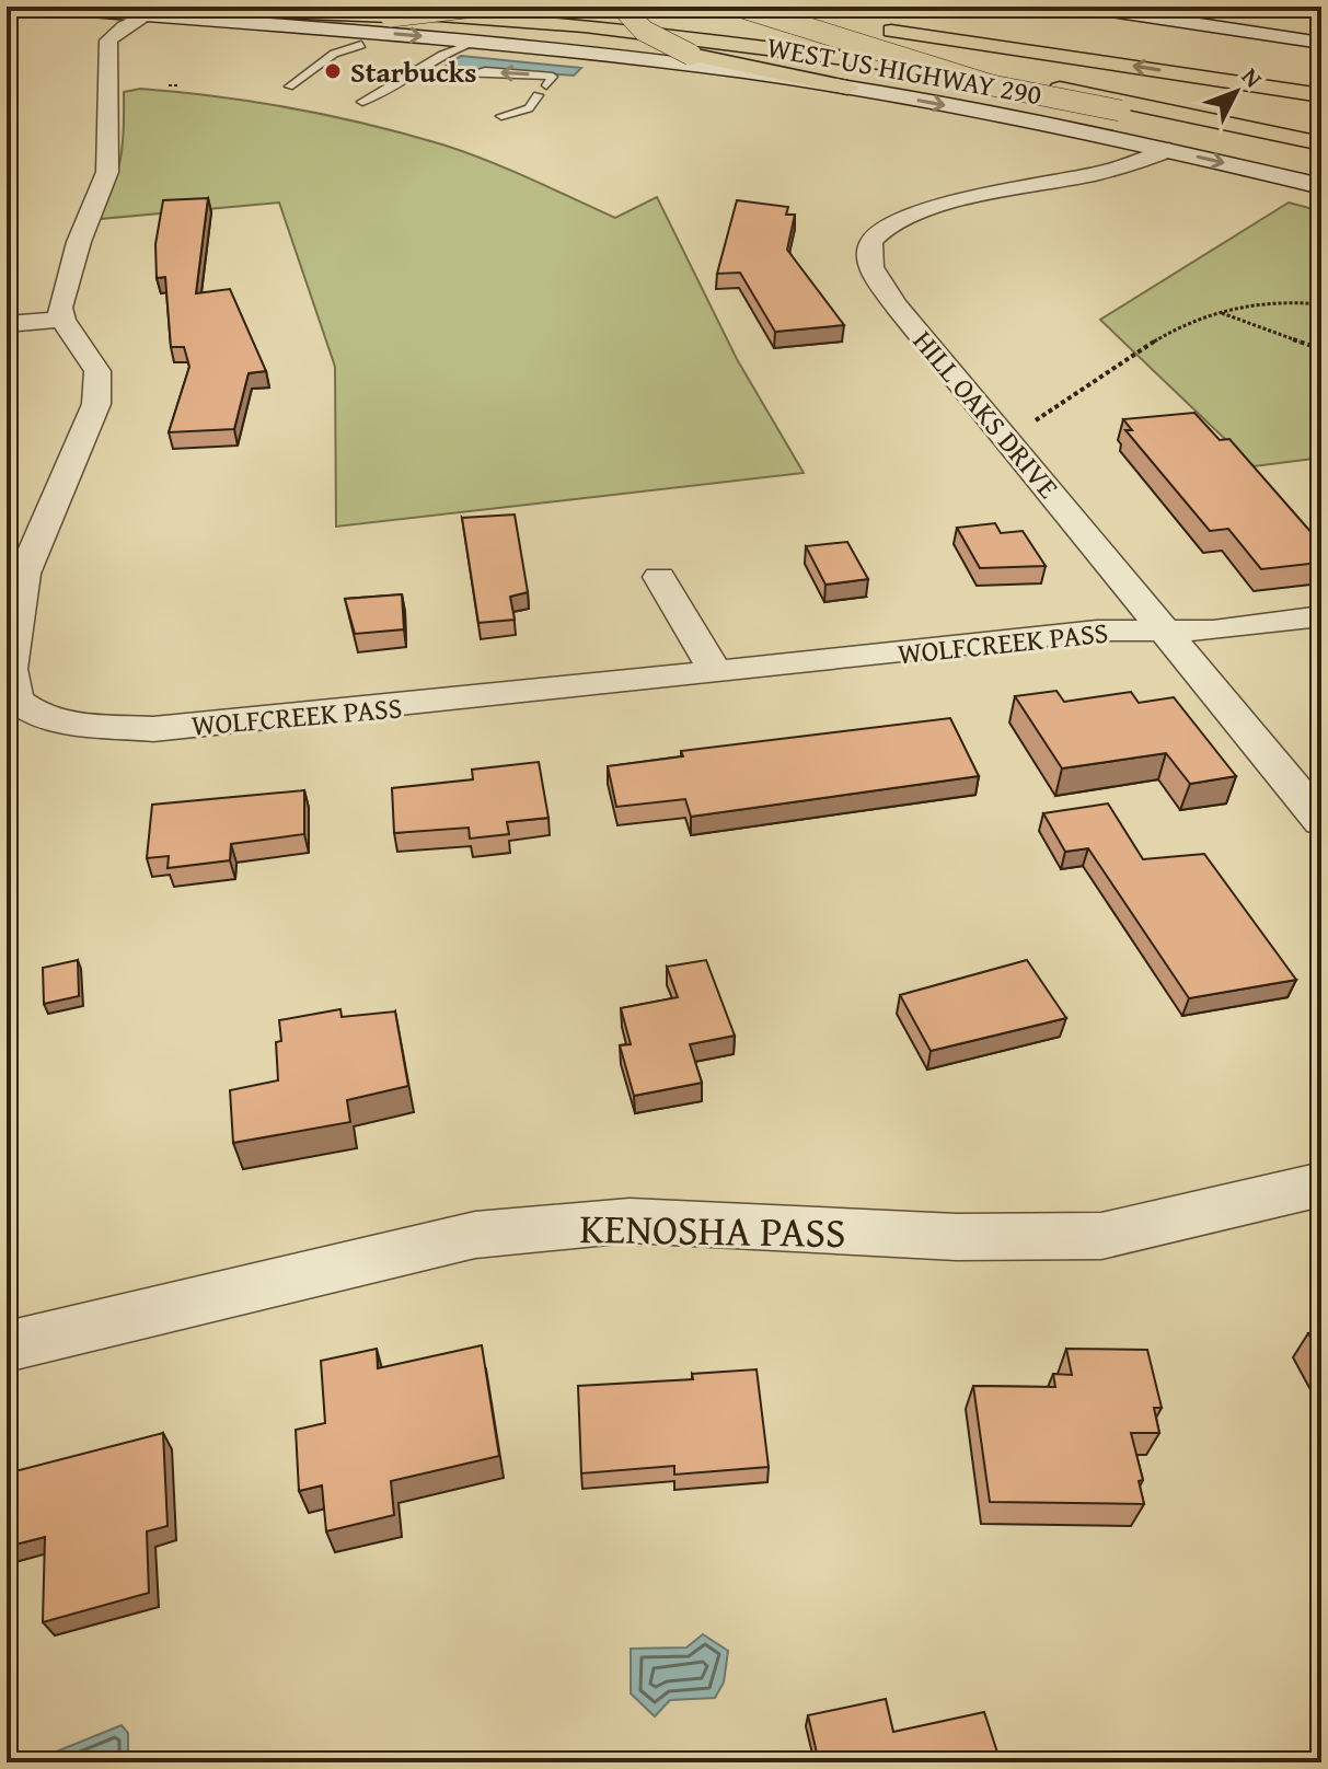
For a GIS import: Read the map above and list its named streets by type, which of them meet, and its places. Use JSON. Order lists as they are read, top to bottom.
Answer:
{
  "streets": {
    "main road": ["WEST US HIGHWAY 290"],
    "street": ["HILL OAKS DRIVE", "WOLFCREEK PASS", "KENOSHA PASS"]
  },
  "crossings": [
    ["WEST US HIGHWAY 290", "HILL OAKS DRIVE"],
    ["HILL OAKS DRIVE", "WOLFCREEK PASS"]
  ],
  "places": ["Starbucks"],
  "north": "top right"
}
